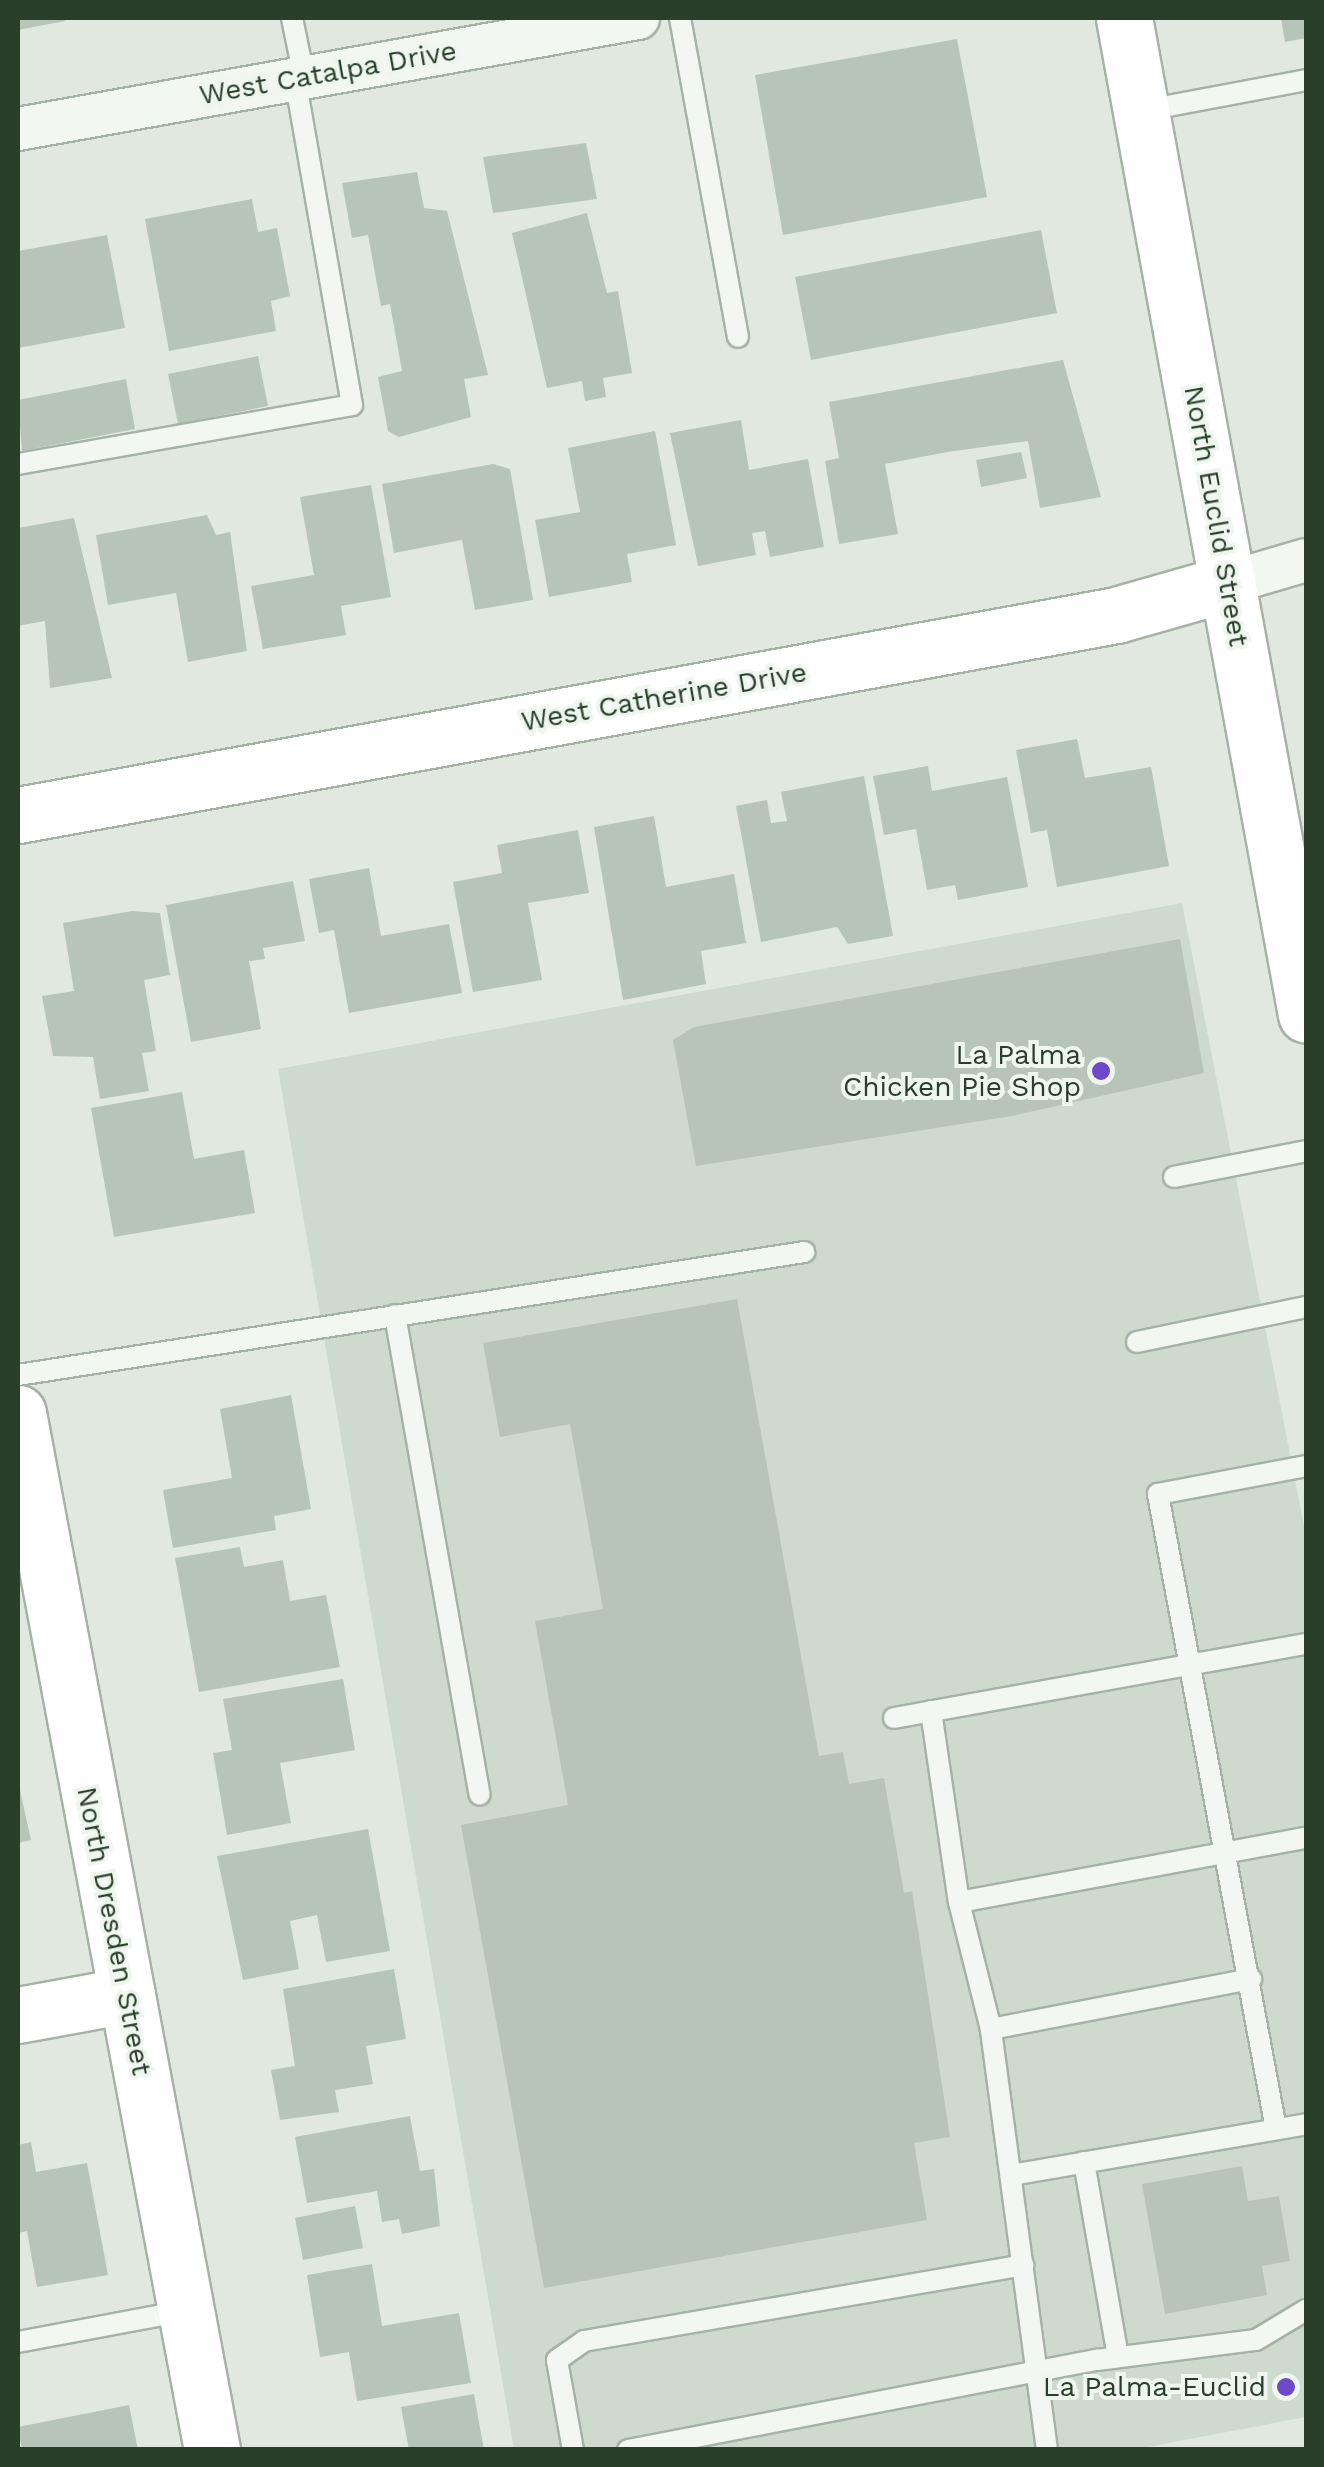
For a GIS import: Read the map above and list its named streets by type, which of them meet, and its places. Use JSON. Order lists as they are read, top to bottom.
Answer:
{
  "streets": {
    "street": [
      "West Catalpa Drive",
      "North Euclid Street",
      "West Catherine Drive",
      "North Dresden Street"
    ]
  },
  "crossings": [
    ["North Euclid Street", "West Catherine Drive"]
  ],
  "places": ["La Palma Chicken Pie Shop", "La Palma-Euclid"]
}
